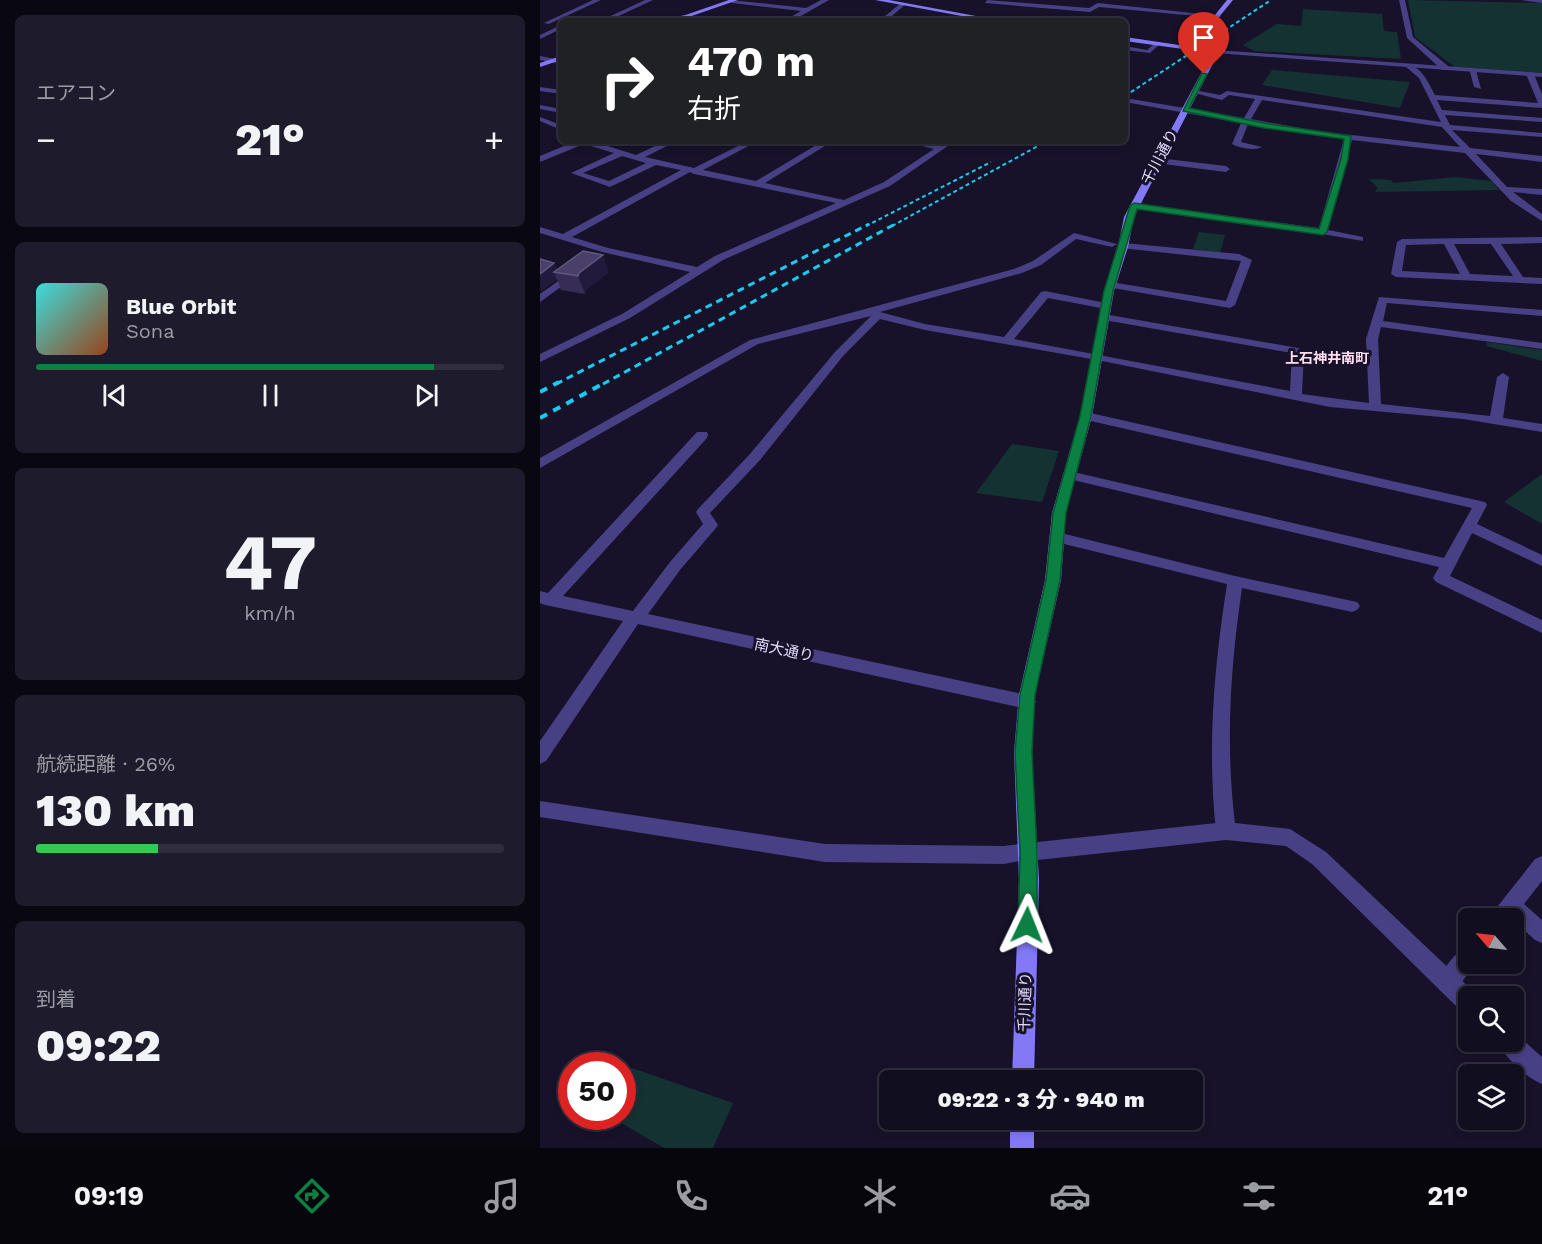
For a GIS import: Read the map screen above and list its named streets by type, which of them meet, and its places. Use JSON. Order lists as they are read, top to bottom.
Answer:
{
  "streets": {
    "main road": ["千川通り"],
    "street": ["南大通り"]
  },
  "crossings": [
    ["千川通り", "南大通り"]
  ],
  "districts": ["上石神井南町"],
  "north": "top left",
  "page": {
    "tile": [
      "エアコン",
      ["47", "km/h"],
      ["航続距離 · 26%", "130 km"],
      ["到着", "09:22"]
    ],
    "turn": ["470 m", "右折"],
    "heat": ["−", "21°", "+"],
    "song": ["Blue Orbit", "Sona"],
    "limit": "50",
    "trip": "09:22 · 3 分 · 940 m",
    "tabs": ["09:19", "21°"]
  }
}
